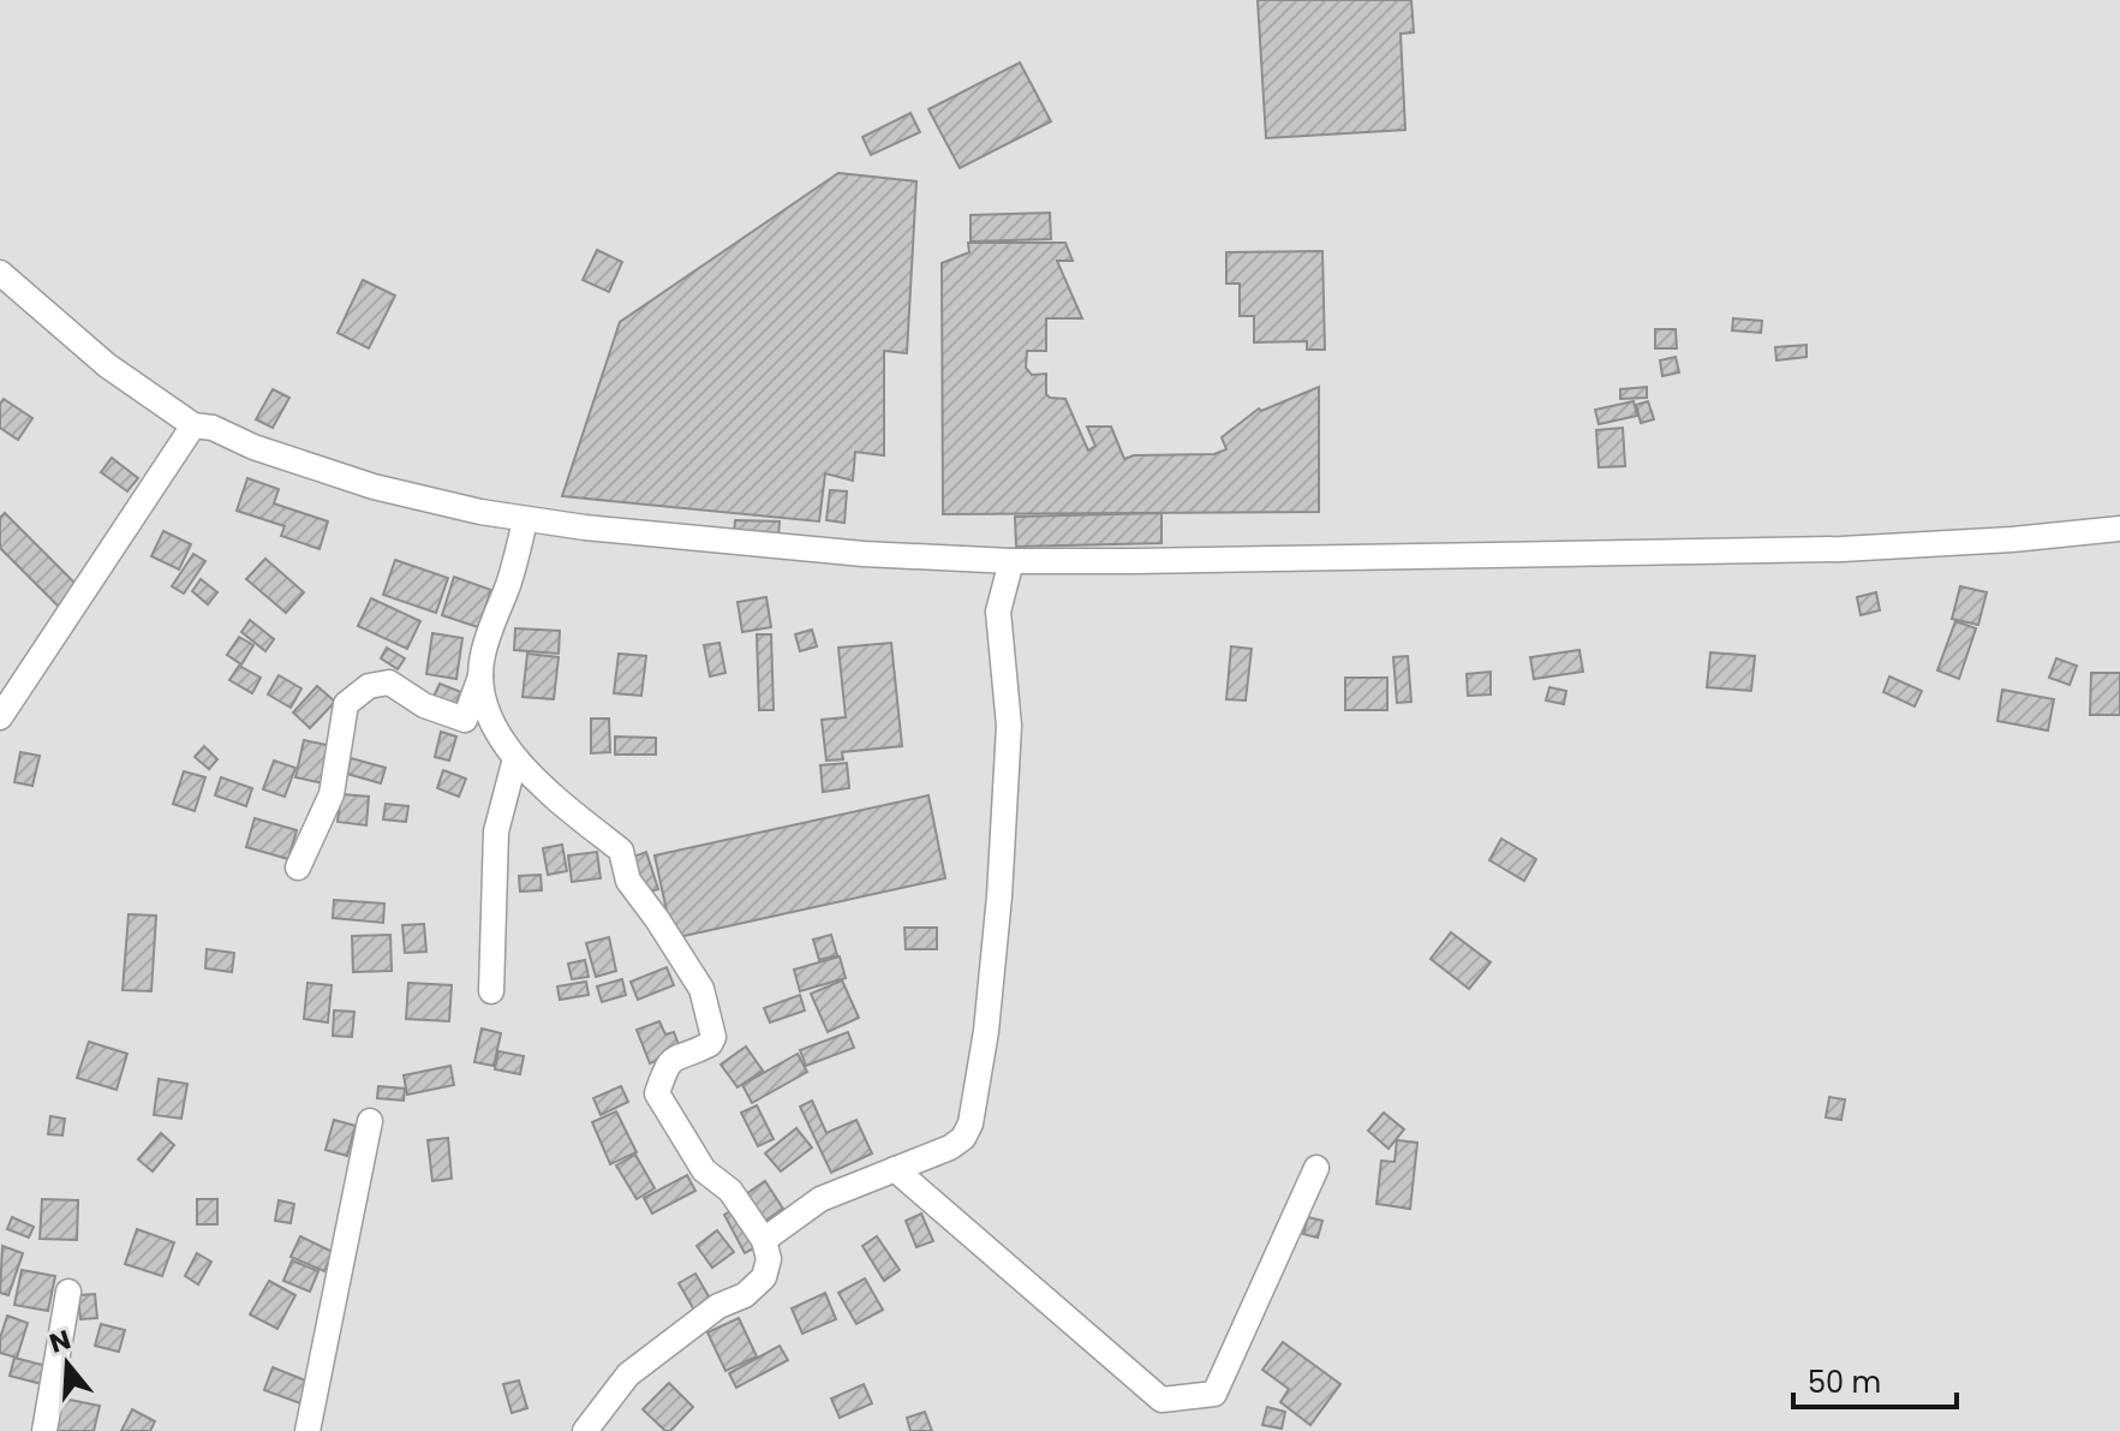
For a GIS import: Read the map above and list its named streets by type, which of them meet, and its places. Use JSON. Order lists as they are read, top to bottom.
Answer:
{
  "scale_bar": "50 m",
  "north": "top"
}
